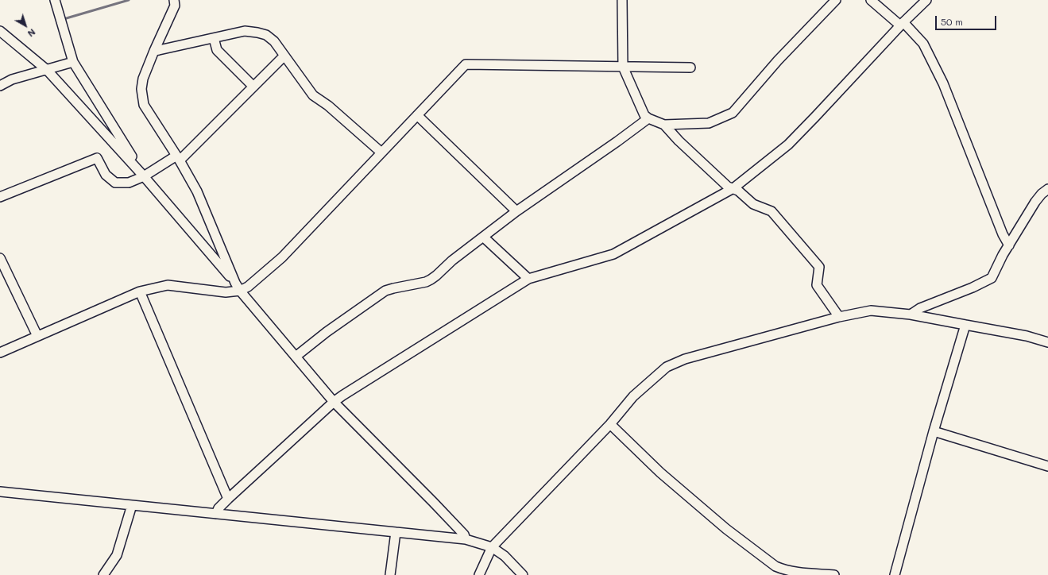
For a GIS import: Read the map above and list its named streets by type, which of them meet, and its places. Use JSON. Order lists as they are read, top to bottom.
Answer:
{
  "scale_bar": "50 m",
  "north": "bottom right"
}
